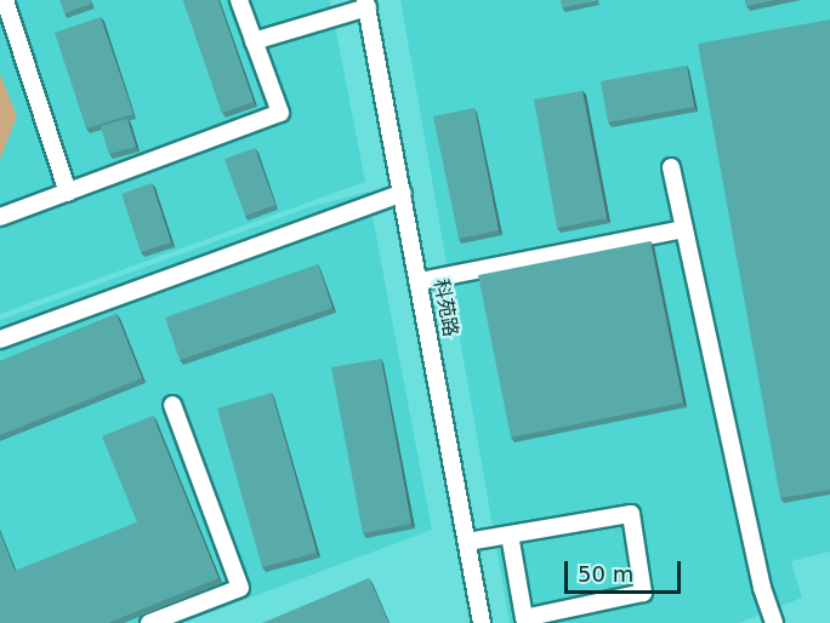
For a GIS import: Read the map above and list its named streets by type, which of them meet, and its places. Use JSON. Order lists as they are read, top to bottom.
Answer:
{
  "streets": {
    "street": ["科苑路"]
  },
  "scale_bar": "50 m"
}
